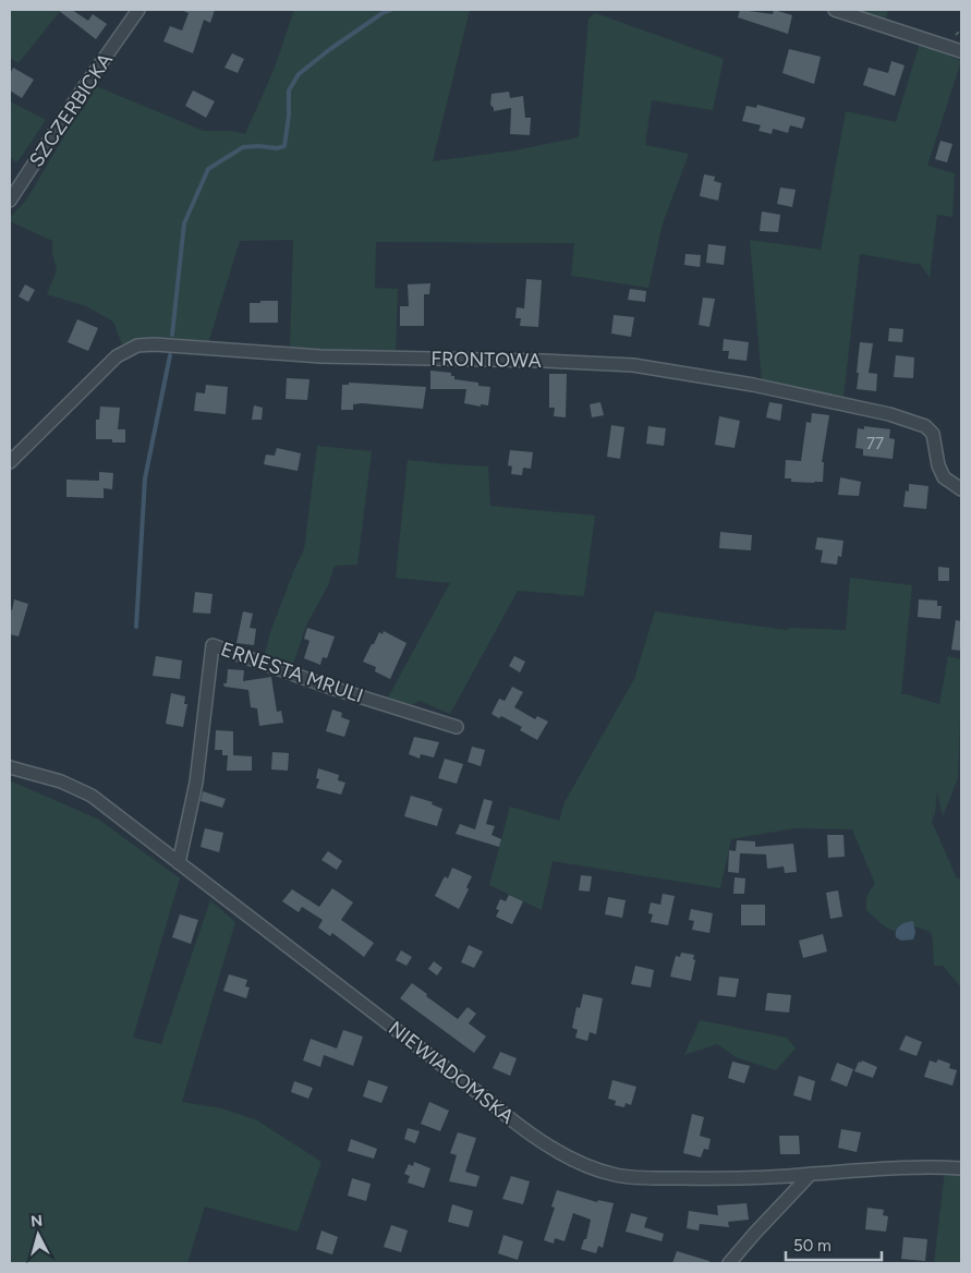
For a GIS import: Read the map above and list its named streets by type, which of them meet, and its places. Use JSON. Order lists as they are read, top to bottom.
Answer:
{
  "streets": {
    "street": [
      "SZCZERBICKA",
      "FRONTOWA",
      "ERNESTA MRULI",
      "NIEWIADOMSKA"
    ]
  },
  "crossings": [
    ["ERNESTA MRULI", "NIEWIADOMSKA"]
  ],
  "house_numbers": ["77"],
  "scale_bar": "50 m",
  "north": "top"
}
